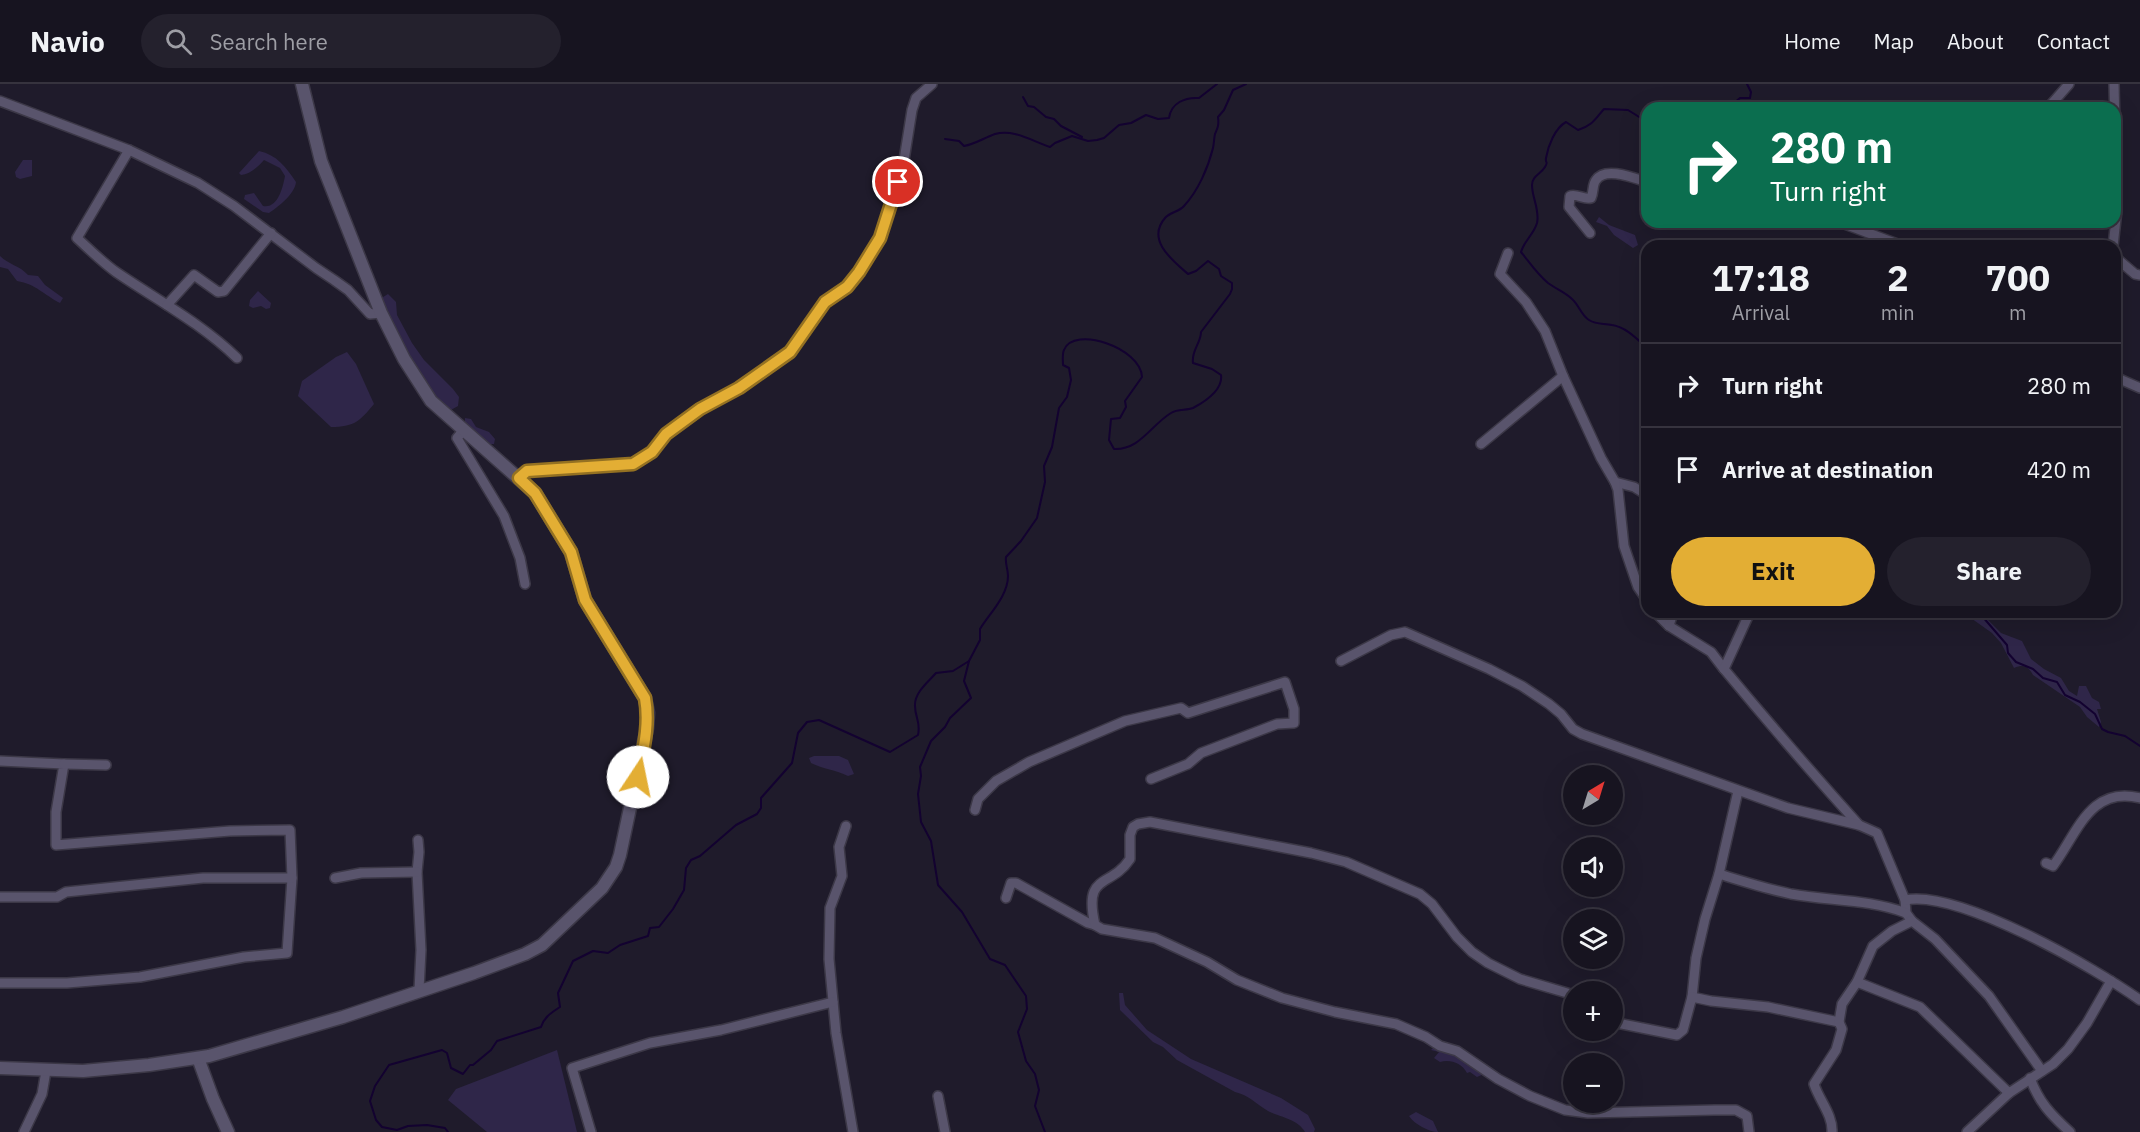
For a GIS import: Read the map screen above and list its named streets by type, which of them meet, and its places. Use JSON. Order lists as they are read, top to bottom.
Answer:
{
  "north": "top right",
  "page": {
    "header": "Navio",
    "search": "Search here",
    "nav": [
      "Home",
      "Map",
      "About",
      "Contact"
    ],
    "turn": ["280 m", "Turn right"],
    "eta": [
      "17:18",
      "Arrival",
      "2",
      "min",
      "700",
      "m"
    ],
    "list": [
      {
        "name": "Turn right",
        "value": "280 m"
      },
      {
        "name": "Arrive at destination",
        "value": "420 m"
      }
    ],
    "buttons": ["Exit", "Share"],
    "map_buttons": ["+", "−"]
  }
}
